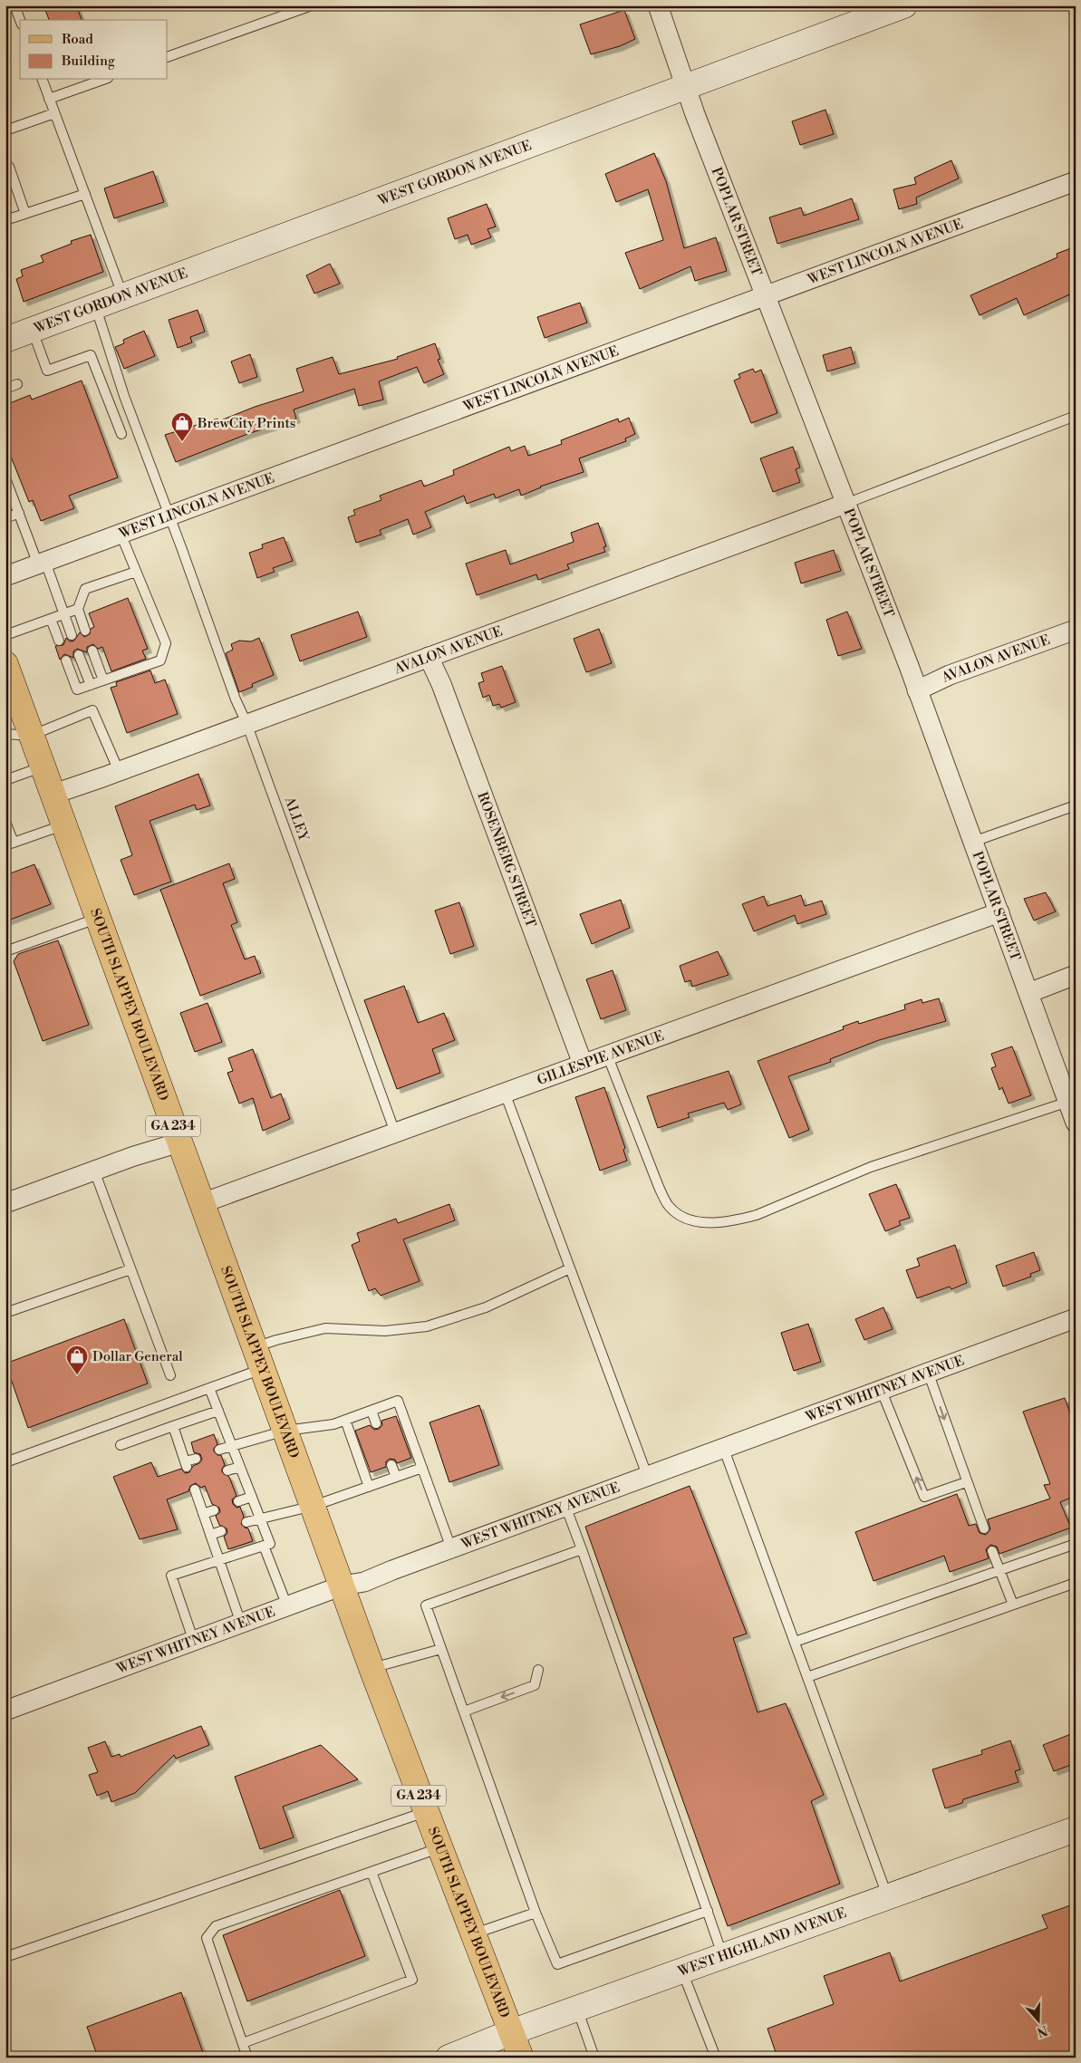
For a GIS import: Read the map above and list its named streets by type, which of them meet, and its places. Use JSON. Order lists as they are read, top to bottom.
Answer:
{
  "streets": {
    "main road": ["SOUTH SLAPPEY BOULEVARD", "GA 234"],
    "street": [
      "WEST GORDON AVENUE",
      "POPLAR STREET",
      "WEST LINCOLN AVENUE",
      "AVALON AVENUE",
      "ROSENBERG STREET",
      "GILLESPIE AVENUE",
      "WEST WHITNEY AVENUE",
      "WEST HIGHLAND AVENUE"
    ],
    "lane": ["ALLEY"]
  },
  "crossings": [
    ["WEST GORDON AVENUE", "POPLAR STREET"],
    ["WEST GORDON AVENUE", "ALLEY"],
    ["POPLAR STREET", "WEST LINCOLN AVENUE"],
    ["POPLAR STREET", "AVALON AVENUE"],
    ["POPLAR STREET", "GILLESPIE AVENUE"],
    ["WEST LINCOLN AVENUE", "ALLEY"],
    ["AVALON AVENUE", "ALLEY"],
    ["AVALON AVENUE", "ROSENBERG STREET"],
    ["AVALON AVENUE", "SOUTH SLAPPEY BOULEVARD"],
    ["ALLEY", "GILLESPIE AVENUE"],
    ["ROSENBERG STREET", "GILLESPIE AVENUE"],
    ["SOUTH SLAPPEY BOULEVARD", "GILLESPIE AVENUE"],
    ["SOUTH SLAPPEY BOULEVARD", "WEST WHITNEY AVENUE"],
    ["SOUTH SLAPPEY BOULEVARD", "WEST HIGHLAND AVENUE"]
  ],
  "places": {
    "shop": ["BrewCity Prints", "Dollar General"]
  },
  "legend": ["Road", "Building"],
  "north": "bottom"
}
